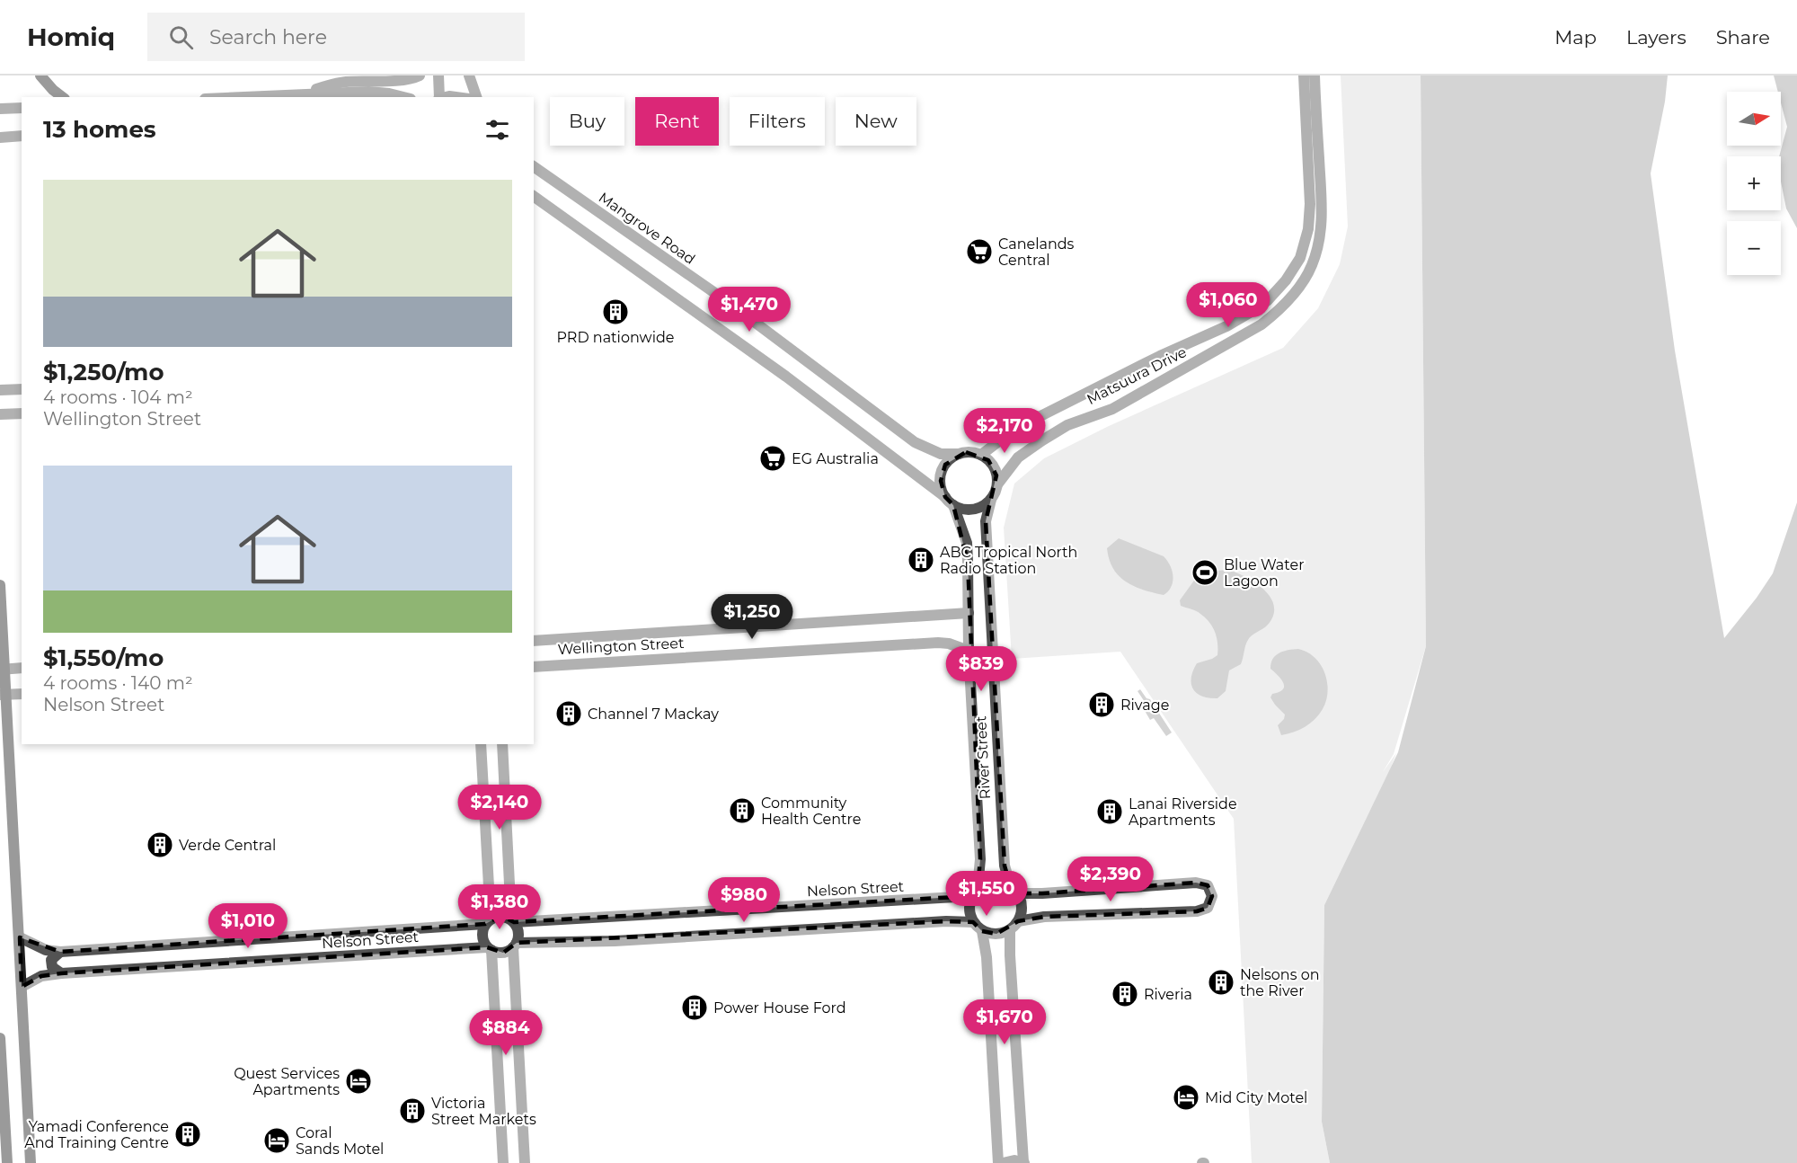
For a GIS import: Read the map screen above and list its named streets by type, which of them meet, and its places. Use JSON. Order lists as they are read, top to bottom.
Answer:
{
  "streets": {
    "street": [
      "Mangrove Road",
      "Matsuura Drive",
      "Wellington Street",
      "River Street",
      "Nelson Street"
    ]
  },
  "crossings": [
    ["Mangrove Road", "Matsuura Drive"],
    ["Mangrove Road", "River Street"],
    ["Matsuura Drive", "River Street"],
    ["Wellington Street", "River Street"],
    ["River Street", "Nelson Street"]
  ],
  "places": {
    "supermarket": ["Canelands Central", "EG Australia"],
    "building": [
      "PRD nationwide",
      "ABC Tropical North Radio Station",
      "Rivage",
      "Channel 7 Mackay",
      "Community Health Centre",
      "Lanai Riverside Apartments",
      "Verde Central",
      "Nelsons on the River",
      "Riveria",
      "Power House Ford",
      "Victoria Street Markets",
      "Yamadi Conference And Training Centre"
    ],
    "sports": ["Blue Water Lagoon"],
    "hotel": ["Quest Services Apartments", "Mid City Motel", "Coral Sands Motel"]
  },
  "north": "right",
  "page": {
    "header": "Homiq",
    "search": "Search here",
    "nav": ["Map", "Layers", "Share"],
    "map_buttons": ["+", "−"],
    "chip": [
      "Buy",
      "Rent",
      "Filters",
      "New"
    ],
    "heading": "13 homes",
    "list": [
      {
        "name": "$1,250/mo",
        "note": "4 rooms · 104 m² · Wellington Street"
      },
      {
        "name": "$1,550/mo",
        "note": "4 rooms · 140 m² · Nelson Street"
      }
    ],
    "price": [
      "$1,060",
      "$1,470",
      "$2,170",
      "$1,250",
      "$839",
      "$2,140",
      "$2,390",
      "$1,550",
      "$980",
      "$1,380",
      "$1,010",
      "$1,670",
      "$884"
    ]
  }
}
